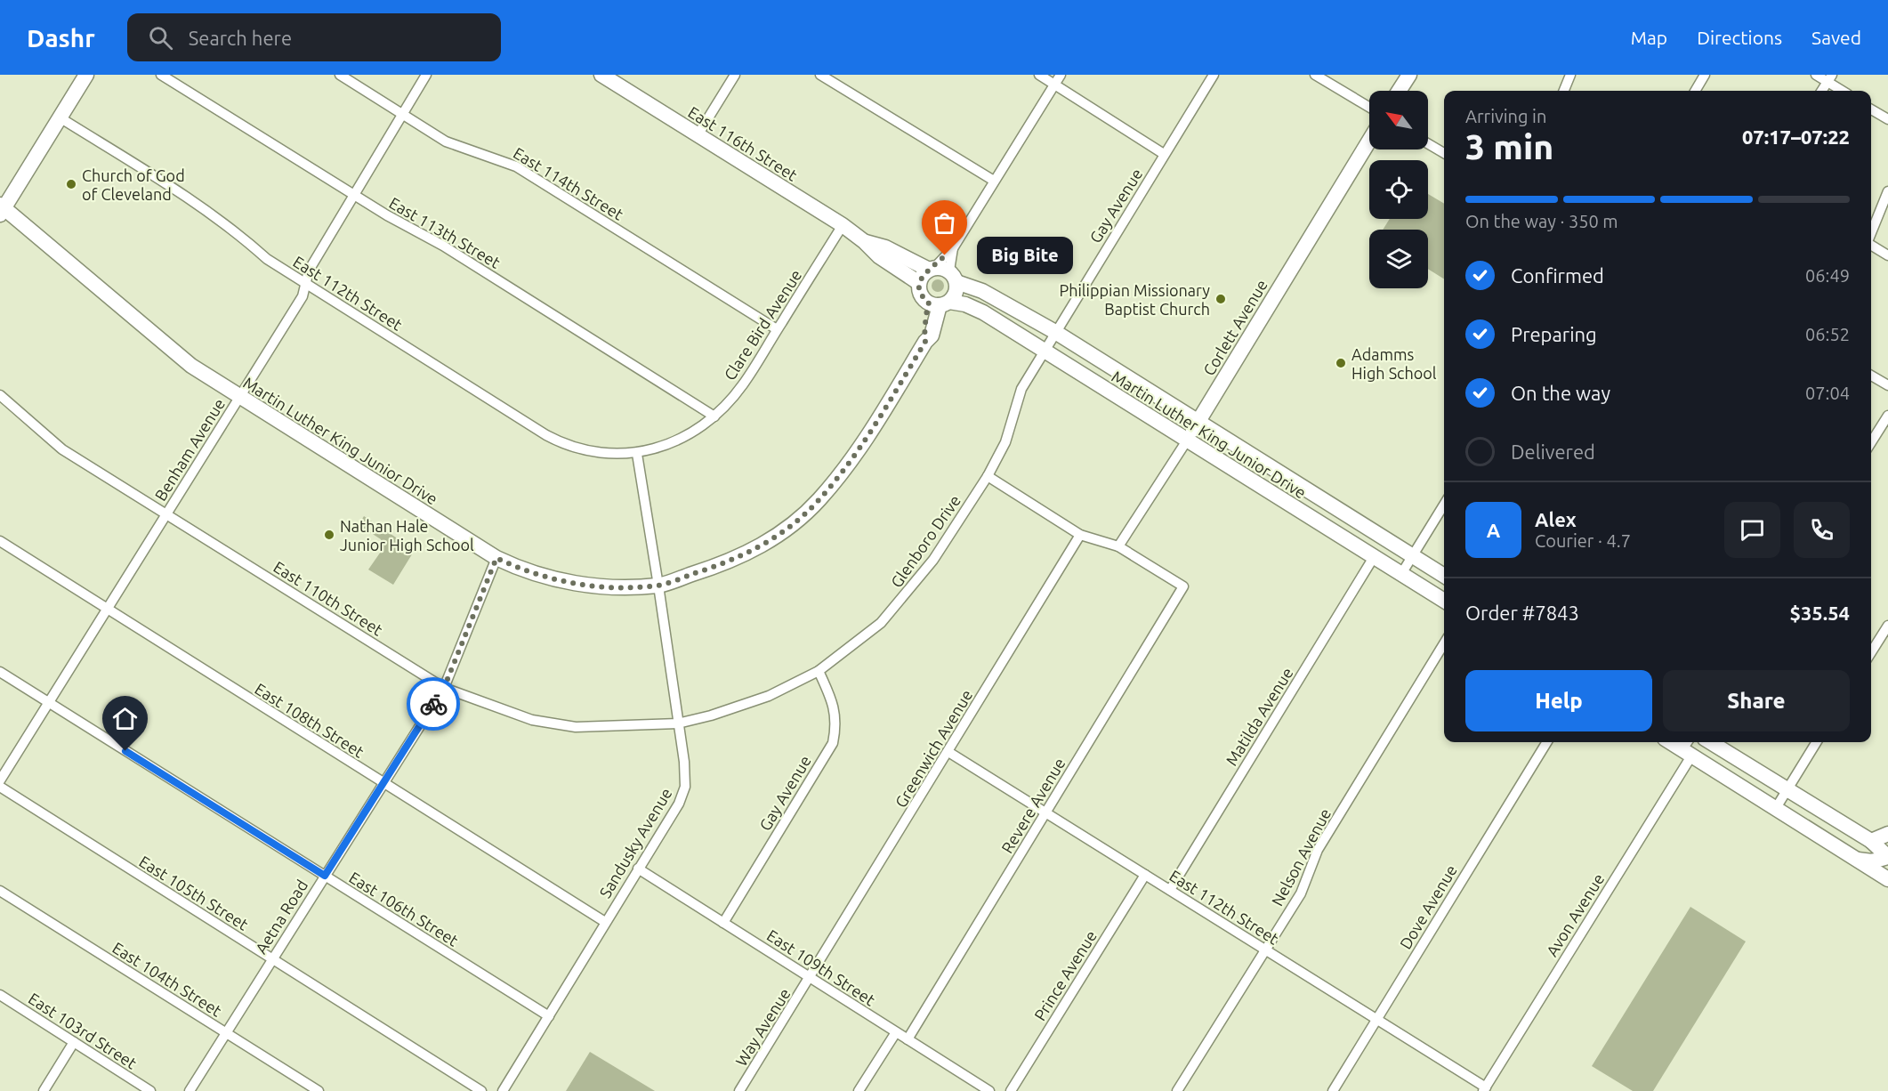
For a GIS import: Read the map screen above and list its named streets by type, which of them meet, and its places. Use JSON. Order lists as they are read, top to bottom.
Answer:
{
  "streets": {
    "main road": ["East 116th Street", "Corlett Avenue", "Martin Luther King Junior Drive"],
    "street": [
      "East 114th Street",
      "Gay Avenue",
      "East 113th Street",
      "East 112th Street",
      "Clare Bird Avenue",
      "Benham Avenue",
      "Glenboro Drive",
      "East 110th Street",
      "Matilda Avenue",
      "East 108th Street",
      "Greenwich Avenue",
      "Revere Avenue",
      "Sandusky Avenue",
      "Nelson Avenue",
      "East 105th Street",
      "Dove Avenue",
      "East 106th Street",
      "Avon Avenue",
      "Aetna Road",
      "East 109th Street",
      "Prince Avenue",
      "East 104th Street",
      "Way Avenue",
      "East 103rd Street"
    ]
  },
  "crossings": [
    ["East 116th Street", "Clare Bird Avenue"],
    ["East 116th Street", "Martin Luther King Junior Drive"],
    ["East 114th Street", "Clare Bird Avenue"],
    ["East 114th Street", "Benham Avenue"],
    ["Gay Avenue", "Martin Luther King Junior Drive"],
    ["Gay Avenue", "Glenboro Drive"],
    ["Gay Avenue", "East 109th Street"],
    ["East 113th Street", "Clare Bird Avenue"],
    ["East 113th Street", "Benham Avenue"],
    ["East 112th Street", "Clare Bird Avenue"],
    ["East 112th Street", "Benham Avenue"],
    ["East 112th Street", "Matilda Avenue"],
    ["East 112th Street", "Greenwich Avenue"],
    ["East 112th Street", "Revere Avenue"],
    ["East 112th Street", "Sandusky Avenue"],
    ["East 112th Street", "Nelson Avenue"],
    ["East 112th Street", "Dove Avenue"],
    ["East 112th Street", "Avon Avenue"],
    ["East 112th Street", "Prince Avenue"],
    ["Clare Bird Avenue", "Sandusky Avenue"],
    ["Corlett Avenue", "Martin Luther King Junior Drive"],
    ["Corlett Avenue", "Revere Avenue"],
    ["Martin Luther King Junior Drive", "Benham Avenue"],
    ["Martin Luther King Junior Drive", "Glenboro Drive"],
    ["Martin Luther King Junior Drive", "Matilda Avenue"],
    ["Martin Luther King Junior Drive", "Sandusky Avenue"],
    ["Martin Luther King Junior Drive", "Aetna Road"],
    ["Benham Avenue", "East 110th Street"],
    ["Benham Avenue", "East 108th Street"],
    ["Benham Avenue", "East 106th Street"],
    ["Glenboro Drive", "East 110th Street"],
    ["Glenboro Drive", "Sandusky Avenue"],
    ["East 110th Street", "Sandusky Avenue"],
    ["East 110th Street", "Aetna Road"],
    ["East 108th Street", "Sandusky Avenue"],
    ["East 108th Street", "Aetna Road"],
    ["Greenwich Avenue", "East 109th Street"],
    ["Greenwich Avenue", "Way Avenue"],
    ["Revere Avenue", "East 109th Street"],
    ["Sandusky Avenue", "East 106th Street"],
    ["Sandusky Avenue", "East 109th Street"],
    ["East 105th Street", "Aetna Road"],
    ["East 106th Street", "Aetna Road"],
    ["Aetna Road", "East 104th Street"],
    ["East 109th Street", "Way Avenue"]
  ],
  "places": [
    "Church of God of Cleveland",
    "Big Bite",
    "Philippian Missionary Baptist Church",
    "Adamms High School",
    "Nathan Hale Junior High School"
  ],
  "north": "top left",
  "page": {
    "header": "Dashr",
    "search": "Search here",
    "nav": ["Map", "Directions", "Saved"],
    "heading": ["3 min", "Arriving in", "07:17–07:22"],
    "panel": [
      "Alex",
      "Courier · 4.7",
      "Order #7843",
      "$35.54"
    ],
    "bar": "On the way · 350 m",
    "bubble": "Big Bite",
    "list": [
      ["Confirmed", "06:49"],
      ["Preparing", "06:52"],
      ["On the way", "07:04"],
      "Delivered"
    ],
    "round": "A",
    "buttons": ["Help", "Share"]
  }
}
